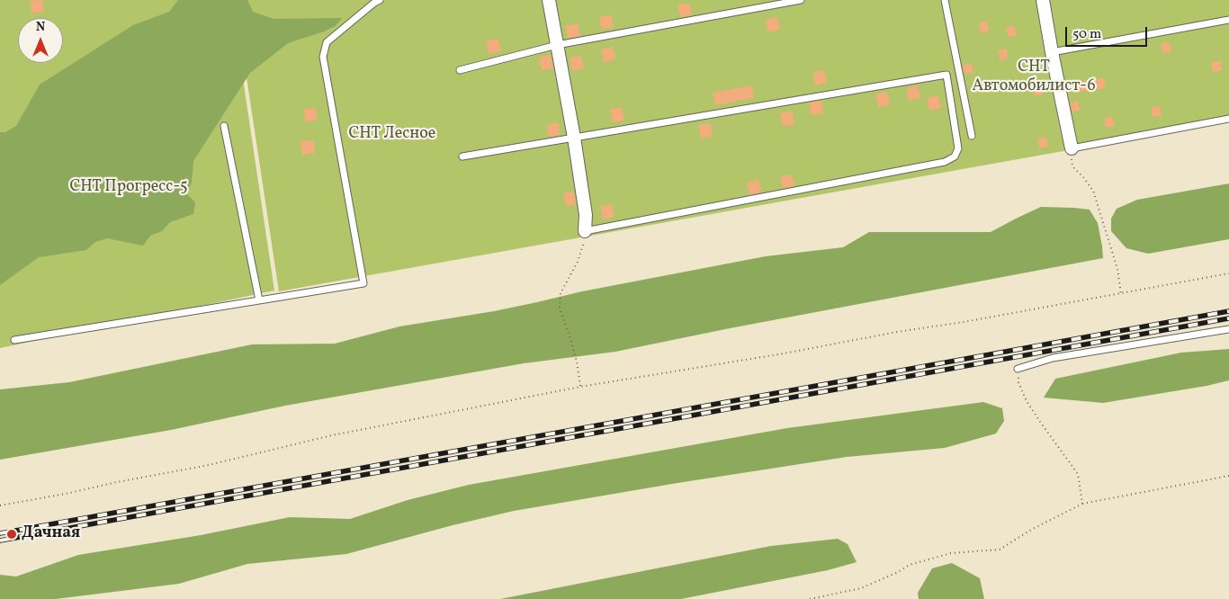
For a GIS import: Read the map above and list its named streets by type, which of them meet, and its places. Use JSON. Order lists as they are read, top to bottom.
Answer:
{
  "parks": ["СНТ Автомобилист-6", "СНТ Лесное", "СНТ Прогресс-5"],
  "places": ["Дачная"],
  "scale_bar": "50 m",
  "north": "top"
}
